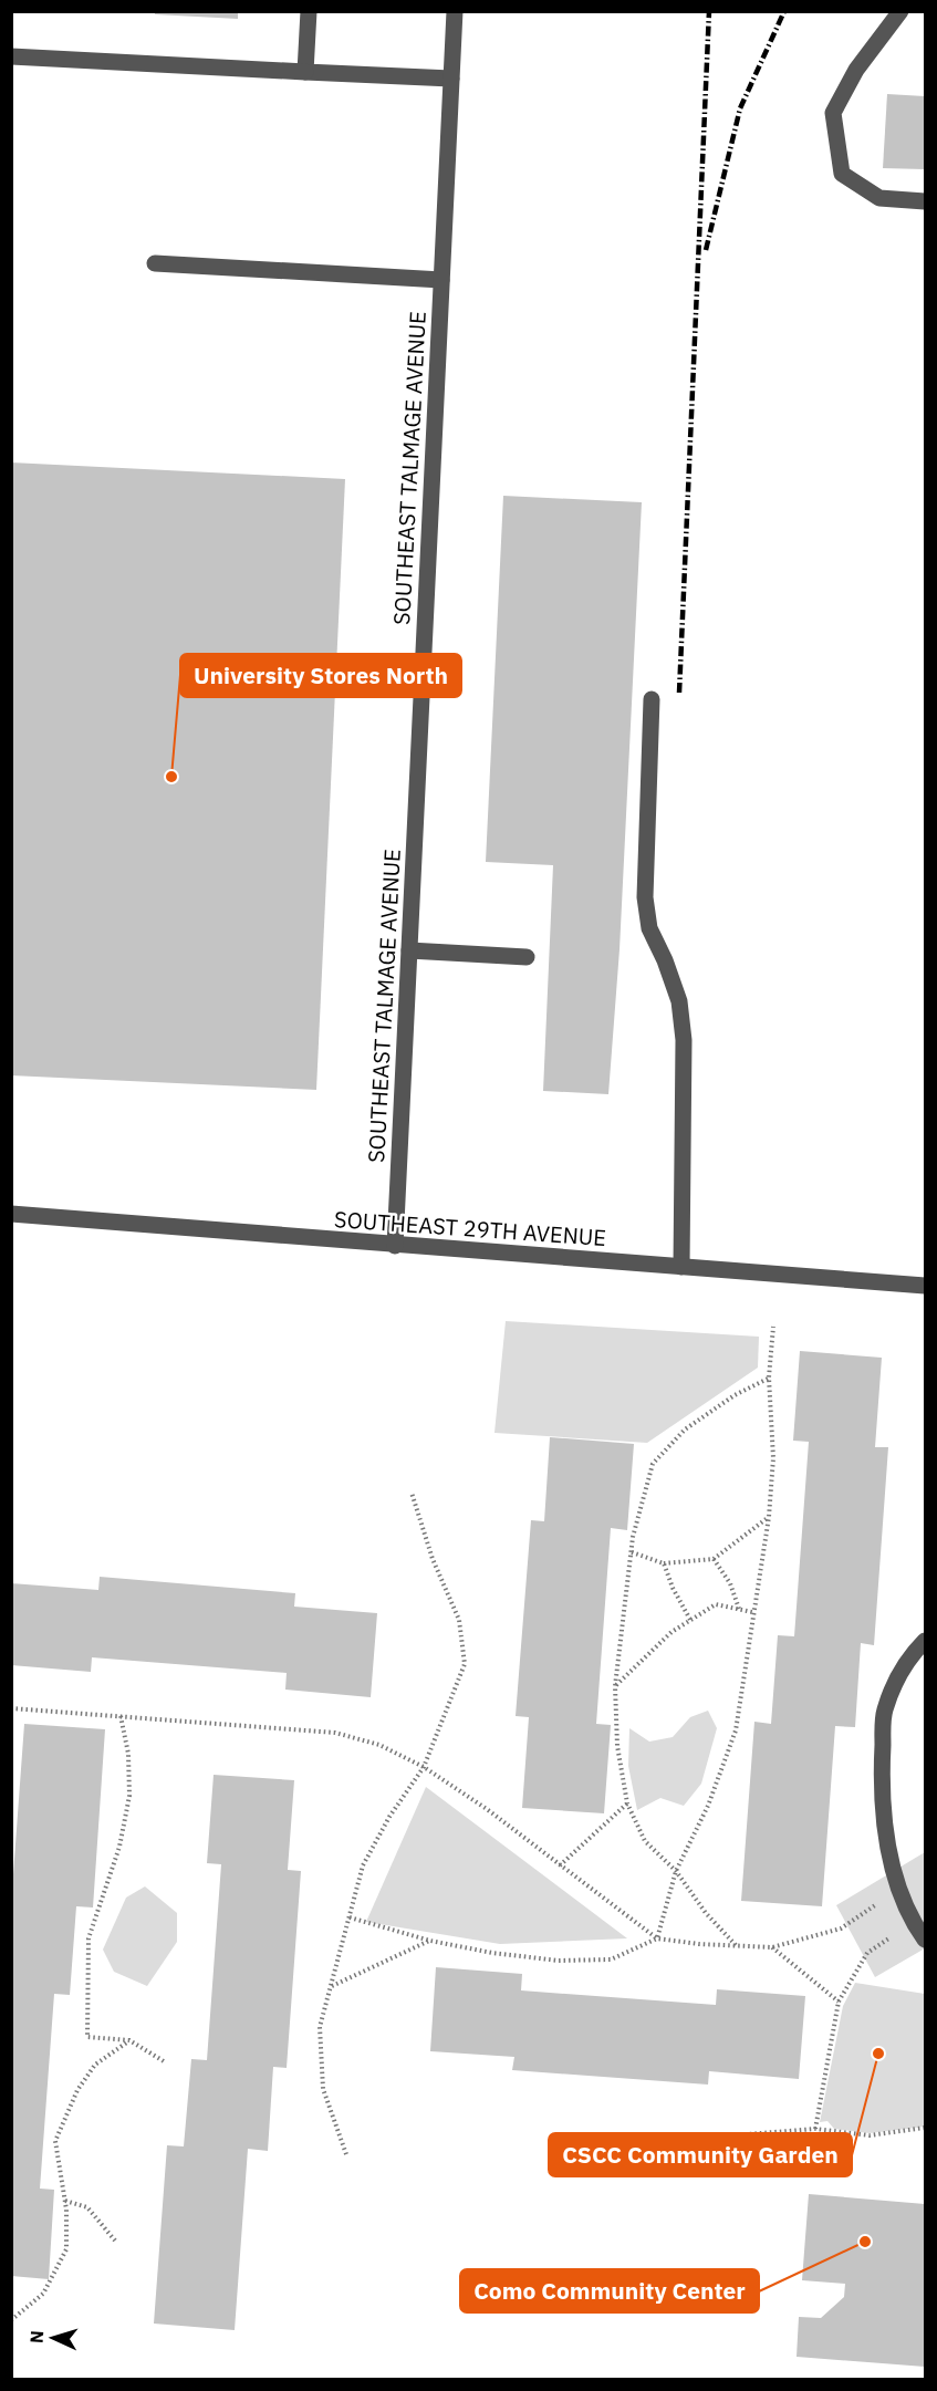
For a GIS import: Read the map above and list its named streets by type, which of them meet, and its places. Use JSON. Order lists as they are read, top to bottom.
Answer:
{
  "streets": {
    "street": ["SOUTHEAST TALMAGE AVENUE", "SOUTHEAST 29TH AVENUE"]
  },
  "crossings": [
    ["SOUTHEAST TALMAGE AVENUE", "SOUTHEAST 29TH AVENUE"]
  ],
  "places": ["University Stores North", "CSCC Community Garden", "Como Community Center"],
  "north": "left"
}
